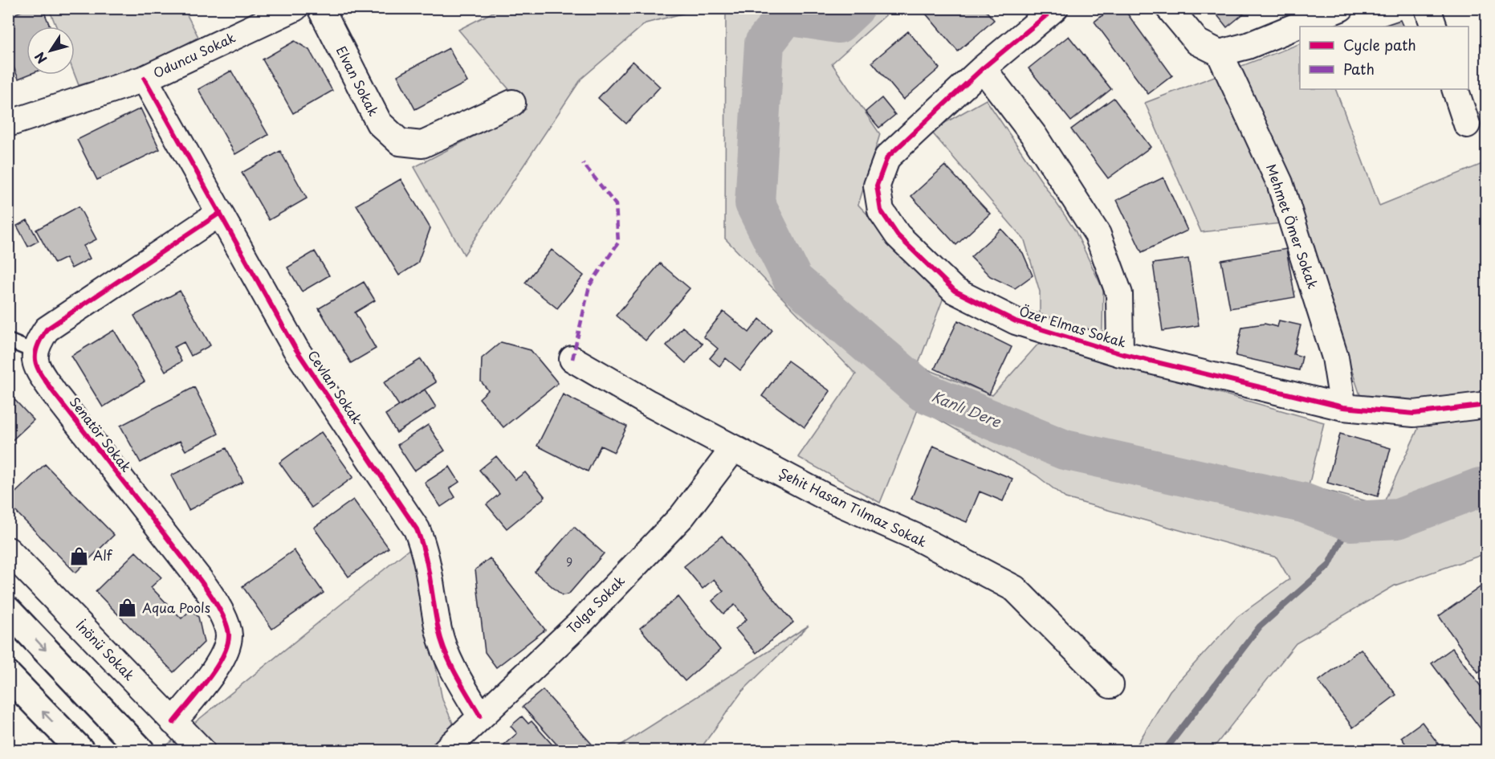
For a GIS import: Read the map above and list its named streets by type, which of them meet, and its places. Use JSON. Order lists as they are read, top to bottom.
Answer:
{
  "streets": {
    "street": [
      "Oduncu Sokak",
      "Elvan Sokak",
      "Mehmet Ömer Sokak",
      "Özer Elmas Sokak",
      "Cevlan Sokak",
      "Senatör Sokak",
      "Şehit Hasan Tılmaz Sokak",
      "Tolga Sokak",
      "İnönü Sokak"
    ]
  },
  "crossings": [
    ["Oduncu Sokak", "Cevlan Sokak"],
    ["Mehmet Ömer Sokak", "Özer Elmas Sokak"],
    ["Cevlan Sokak", "Tolga Sokak"],
    ["Senatör Sokak", "İnönü Sokak"],
    ["Şehit Hasan Tılmaz Sokak", "Tolga Sokak"]
  ],
  "water": ["Kanlı Dere"],
  "places": {
    "shop": ["Alf", "Aqua Pools"]
  },
  "house_numbers": ["9"],
  "legend": ["Cycle path", "Path"],
  "north": "bottom left"
}
